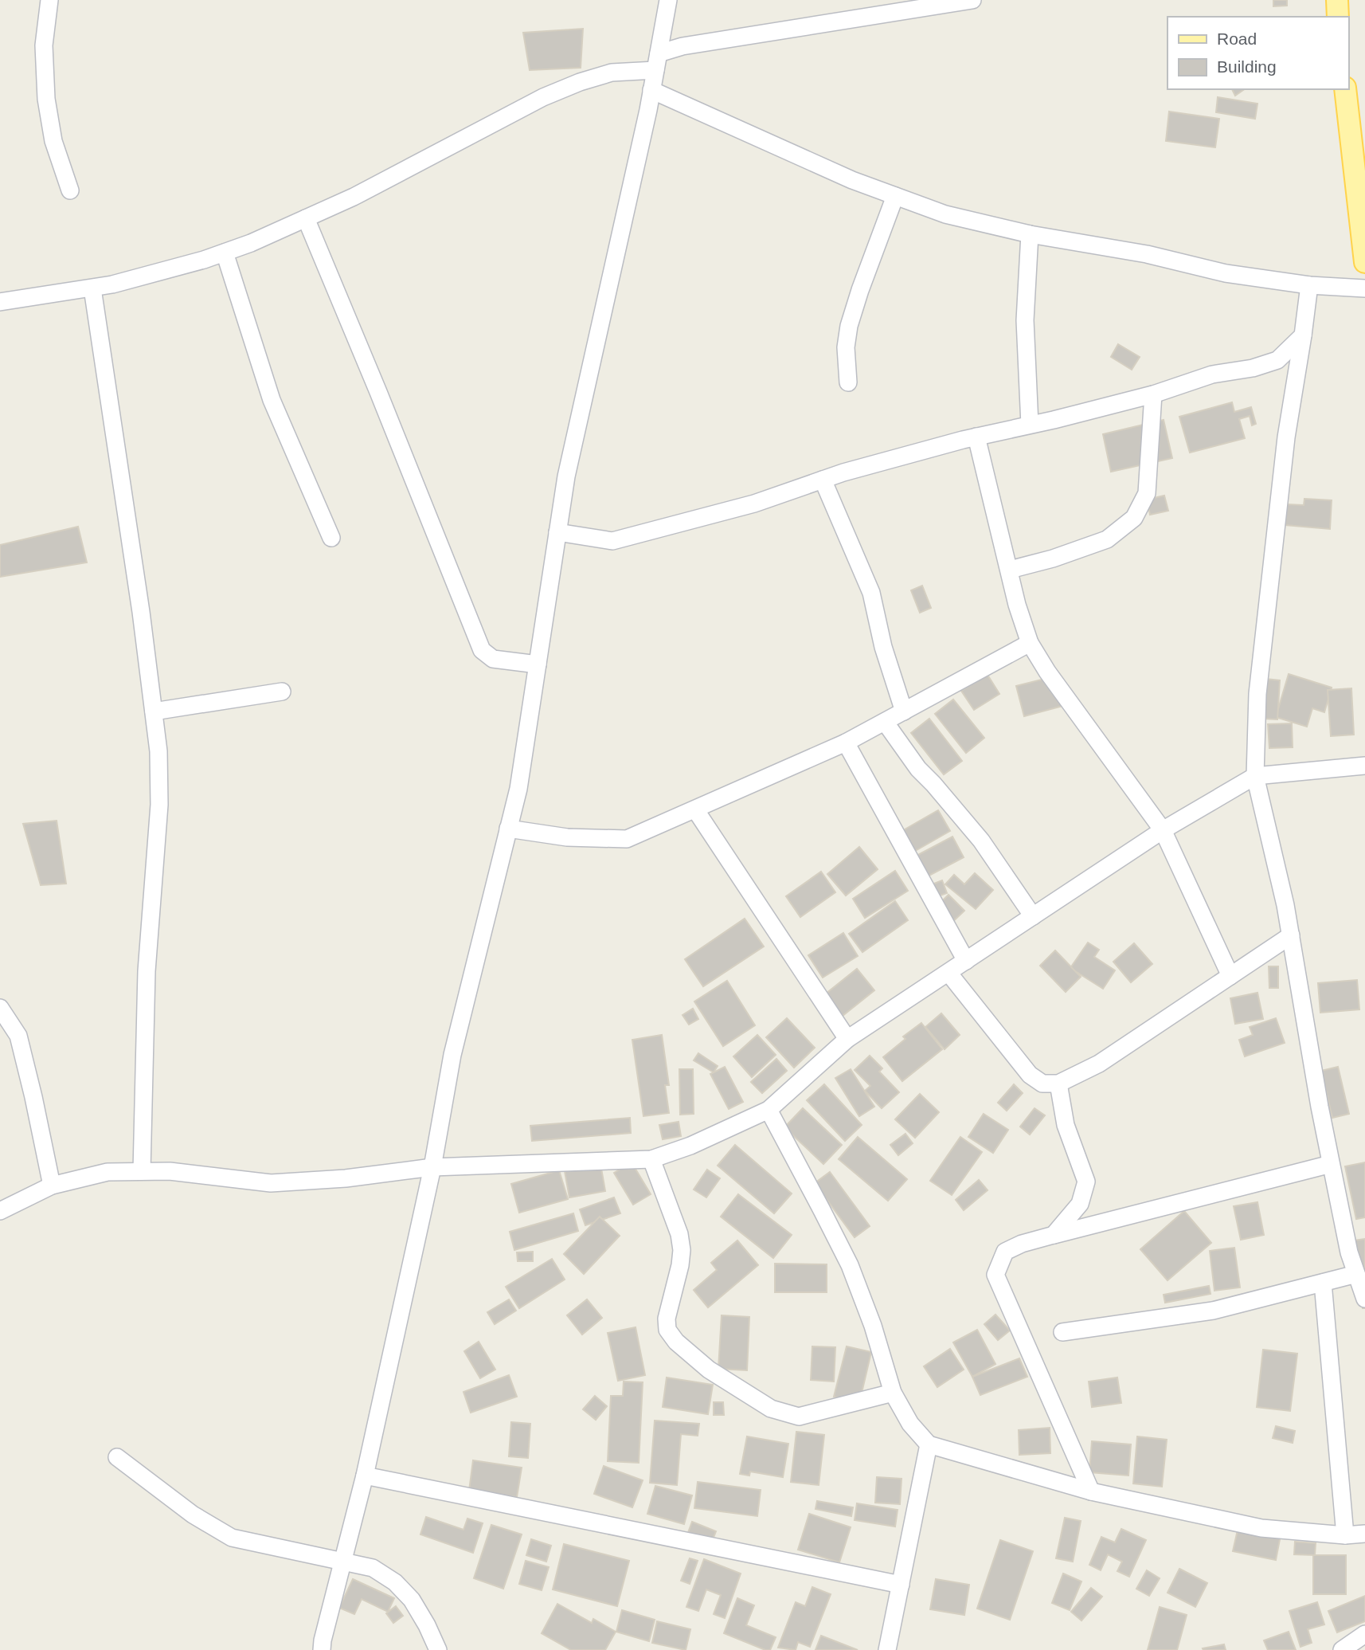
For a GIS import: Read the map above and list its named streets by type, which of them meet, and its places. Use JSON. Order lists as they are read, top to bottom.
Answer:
{
  "legend": ["Road", "Building"]
}
